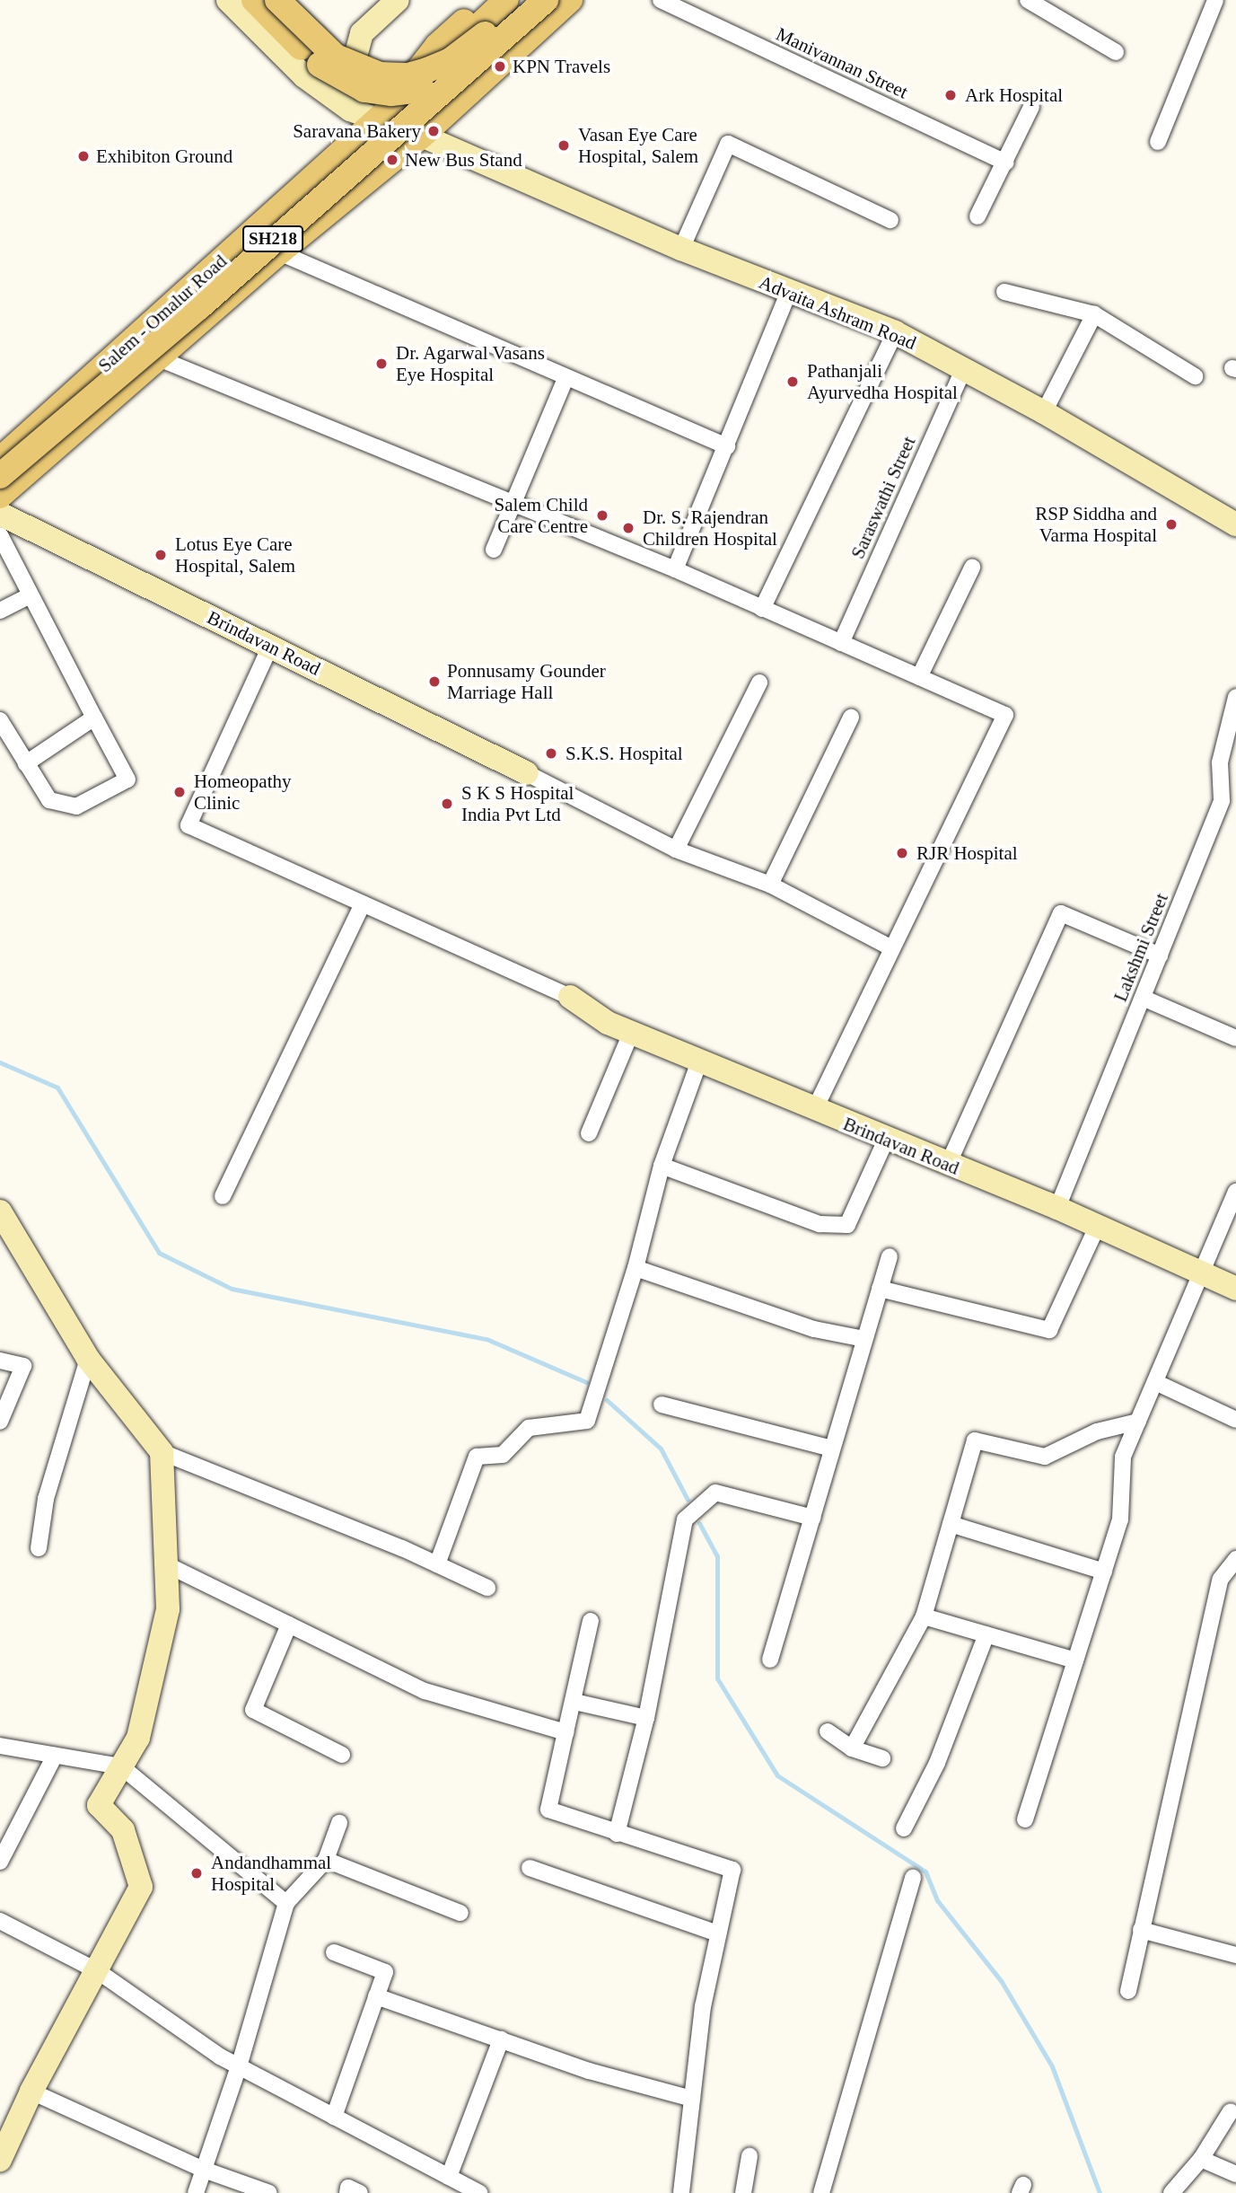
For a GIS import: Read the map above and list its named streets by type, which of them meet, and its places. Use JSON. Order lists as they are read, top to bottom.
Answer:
{
  "streets": {
    "main road": ["SH218", "Salem - Omalur Road"],
    "street": [
      "Manivannan Street",
      "Advaita Ashram Road",
      "Saraswathi Street",
      "Brindavan Road",
      "Lakshmi Street"
    ]
  },
  "crossings": [
    ["SH218", "Advaita Ashram Road"],
    ["SH218", "Salem - Omalur Road"],
    ["Advaita Ashram Road", "Salem - Omalur Road"],
    ["Advaita Ashram Road", "Saraswathi Street"],
    ["Brindavan Road", "Lakshmi Street"]
  ],
  "places": [
    "KPN Travels",
    "Ark Hospital",
    "Saravana Bakery",
    "Vasan Eye Care Hospital, Salem",
    "Exhibiton Ground",
    "New Bus Stand",
    "Dr. Agarwal Vasans Eye Hospital",
    "Pathanjali Ayurvedha Hospital",
    "Salem Child Care Centre",
    "RSP Siddha and Varma Hospital",
    "Dr. S. Rajendran Children Hospital",
    "Lotus Eye Care Hospital, Salem",
    "Ponnusamy Gounder Marriage Hall",
    "S.K.S. Hospital",
    "Homeopathy Clinic",
    "S K S Hospital India Pvt Ltd",
    "RJR Hospital",
    "Andandhammal Hospital"
  ]
}
